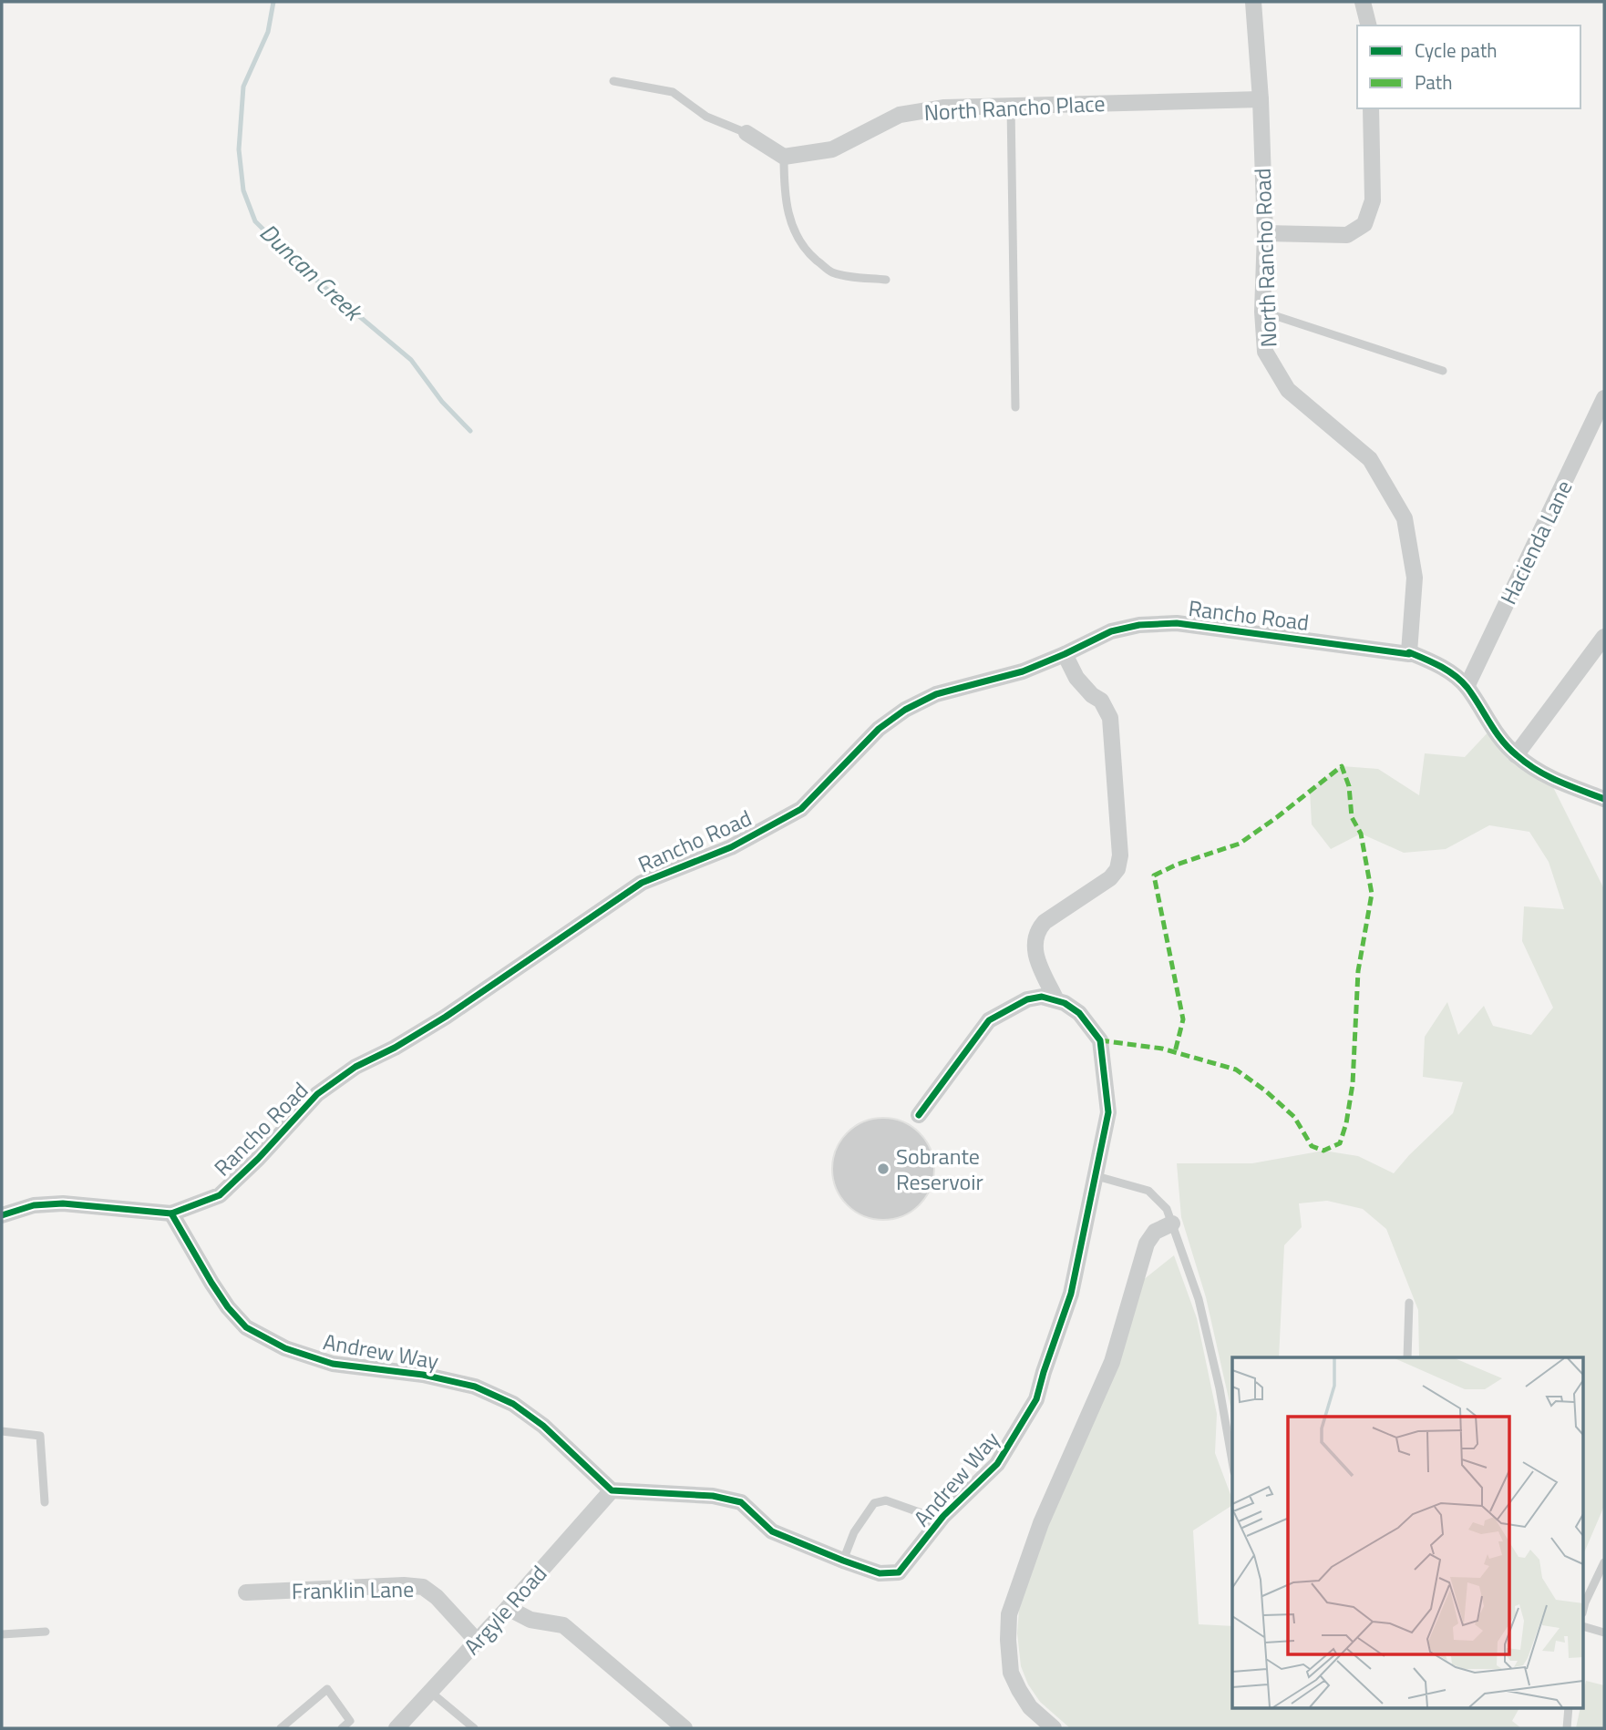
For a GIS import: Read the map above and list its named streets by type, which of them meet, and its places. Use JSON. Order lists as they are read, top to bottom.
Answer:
{
  "streets": {
    "street": [
      "North Rancho Place",
      "North Rancho Road",
      "Hacienda Lane",
      "Rancho Road",
      "Andrew Way",
      "Franklin Lane",
      "Argyle Road"
    ]
  },
  "crossings": [
    ["North Rancho Place", "North Rancho Road"],
    ["North Rancho Road", "Rancho Road"],
    ["Hacienda Lane", "Rancho Road"],
    ["Rancho Road", "Andrew Way"],
    ["Andrew Way", "Argyle Road"],
    ["Franklin Lane", "Argyle Road"]
  ],
  "water": ["Duncan Creek"],
  "places": ["Sobrante Reservoir"],
  "legend": ["Cycle path", "Path"]
}
